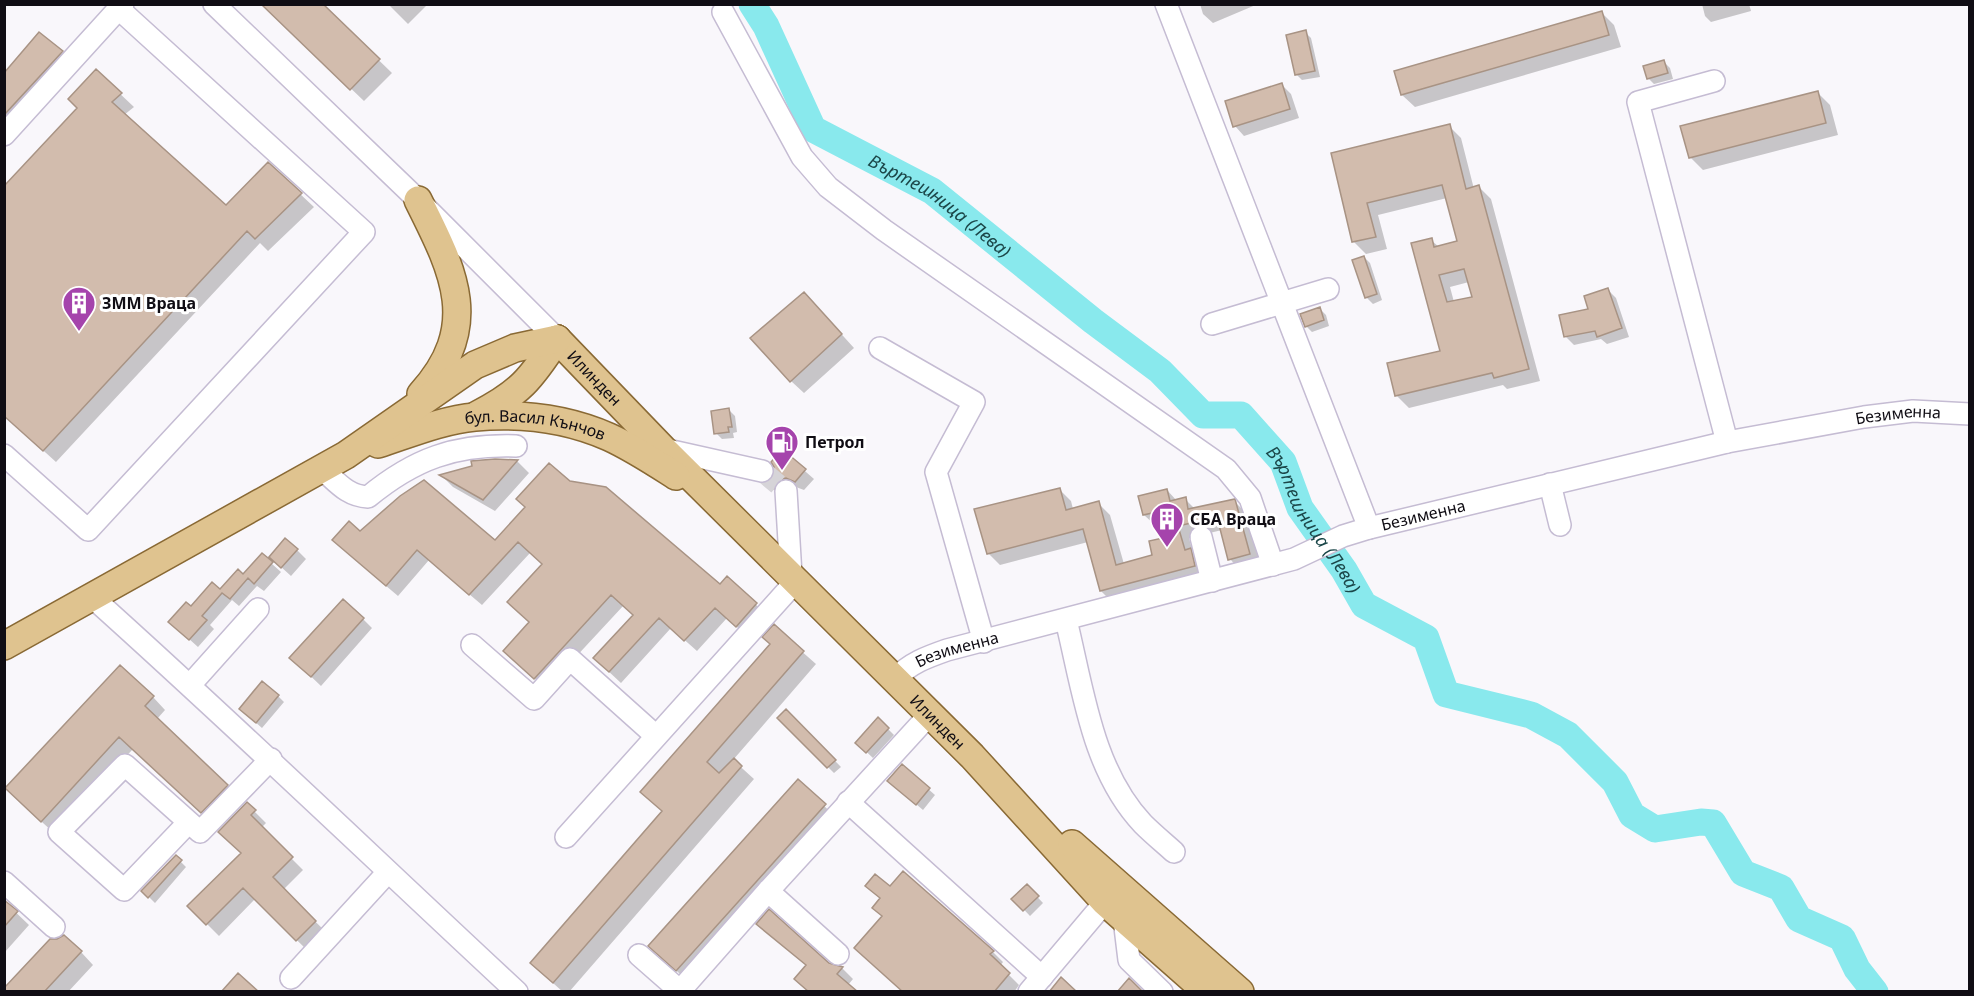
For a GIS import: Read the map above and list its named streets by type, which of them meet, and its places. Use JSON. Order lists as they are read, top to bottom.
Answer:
{
  "streets": {
    "main road": ["Илинден", "бул. Васил Кънчов"],
    "street": ["Безименна"]
  },
  "crossings": [
    ["Илинден", "Безименна"],
    ["Илинден", "бул. Васил Кънчов"]
  ],
  "water": ["Въртешница (Лева)"],
  "places": {
    "building": ["ЗММ Враца", "СБА Враца"],
    "fuel station": ["Петрол"]
  }
}
